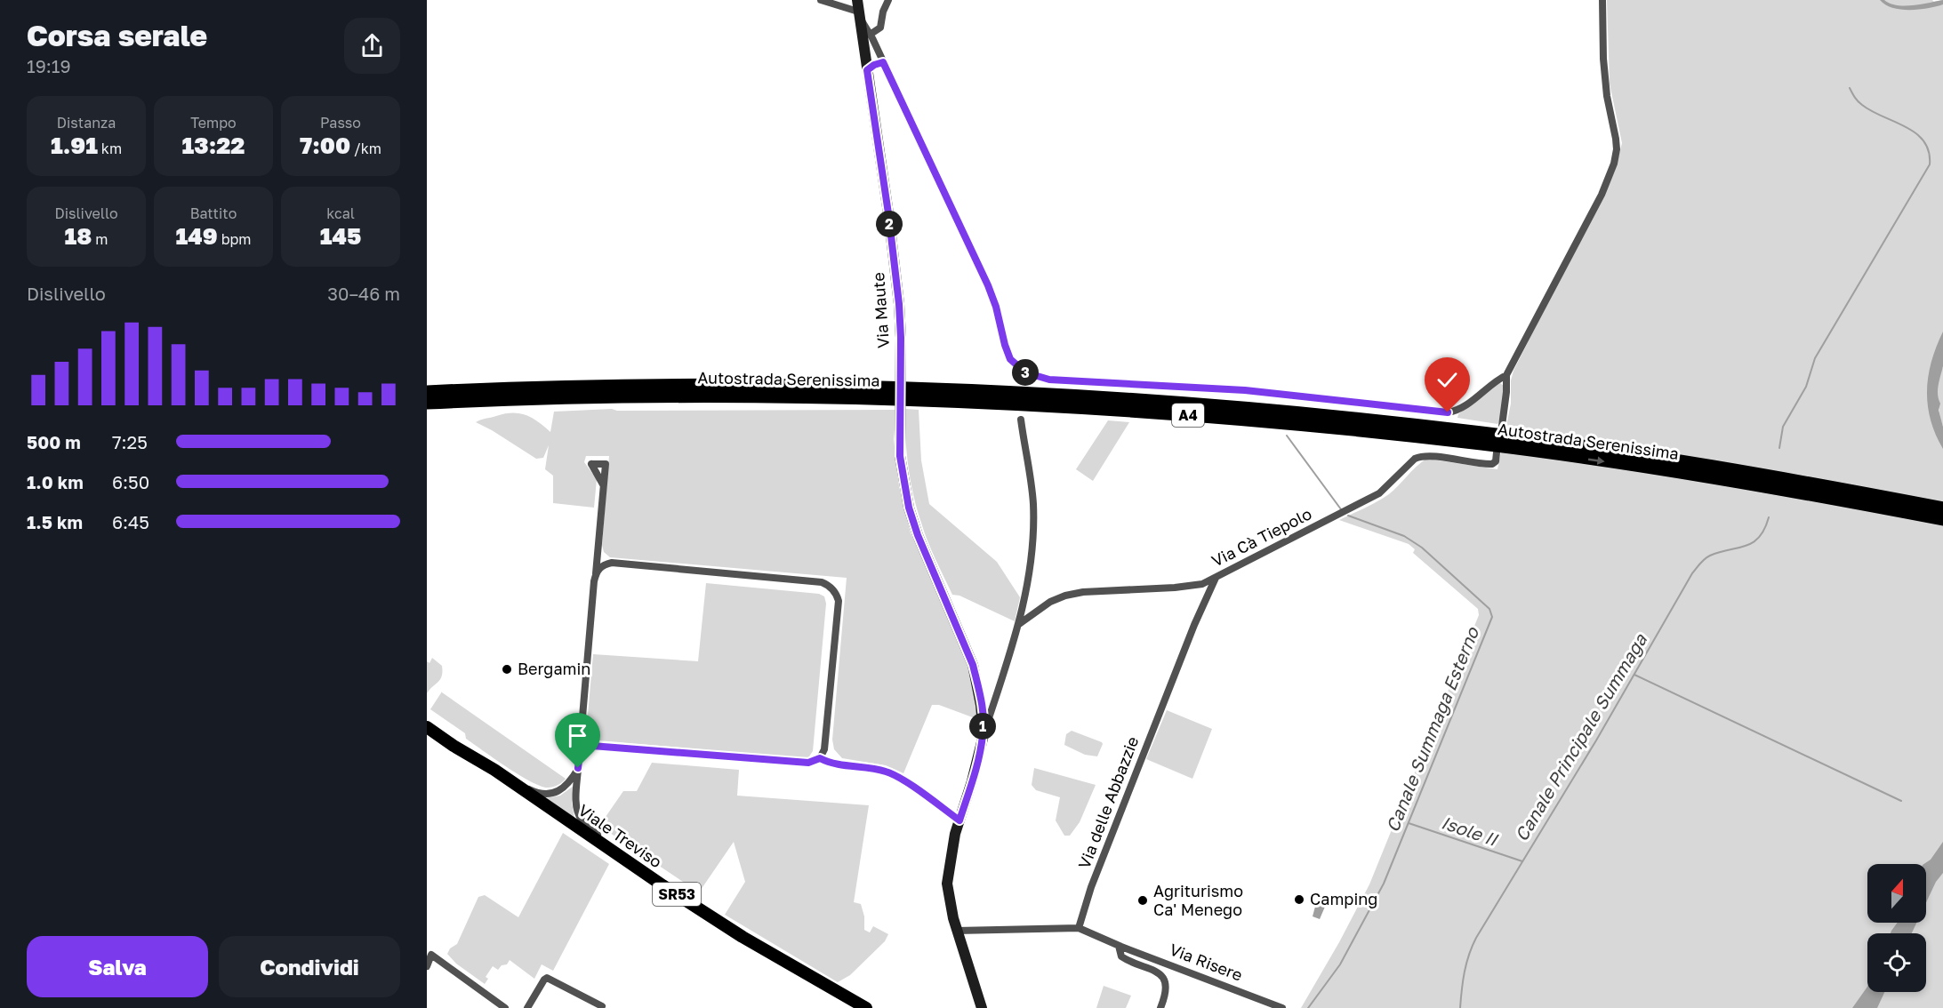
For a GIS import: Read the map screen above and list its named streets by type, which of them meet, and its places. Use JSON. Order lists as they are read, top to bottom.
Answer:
{
  "streets": {
    "highway": ["Autostrada Serenissima", "A4"],
    "main road": ["Viale Treviso", "SR53"],
    "street": [
      "Via Maute",
      "Via Cà Tiepolo",
      "Via delle Abbazzie",
      "Via Risere"
    ]
  },
  "crossings": [
    ["Via Cà Tiepolo", "Via delle Abbazzie"],
    ["Via delle Abbazzie", "Via Risere"],
    ["Viale Treviso", "SR53"]
  ],
  "water": ["Canale Summaga Esterno", "Canale Principale Summaga", "Isole II"],
  "places": ["Bergamin", "Camping", "Agriturismo Ca' Menego"],
  "north": "top",
  "page": {
    "heading": ["Corsa serale", "19:19"],
    "stats": [
      ["Distanza", "1.91 km"],
      ["Tempo", "13:22"],
      ["Passo", "7:00 /km"],
      ["Dislivello", "18 m"],
      ["Battito", "149 bpm"],
      ["kcal", "145"]
    ],
    "pins": ["2", "3", "1"],
    "chart": ["Dislivello", "30–46 m"],
    "list": [
      {
        "name": "500 m",
        "note": "7:25"
      },
      {
        "name": "1.0 km",
        "note": "6:50"
      },
      {
        "name": "1.5 km",
        "note": "6:45"
      }
    ],
    "buttons": ["Salva", "Condividi"]
  }
}
